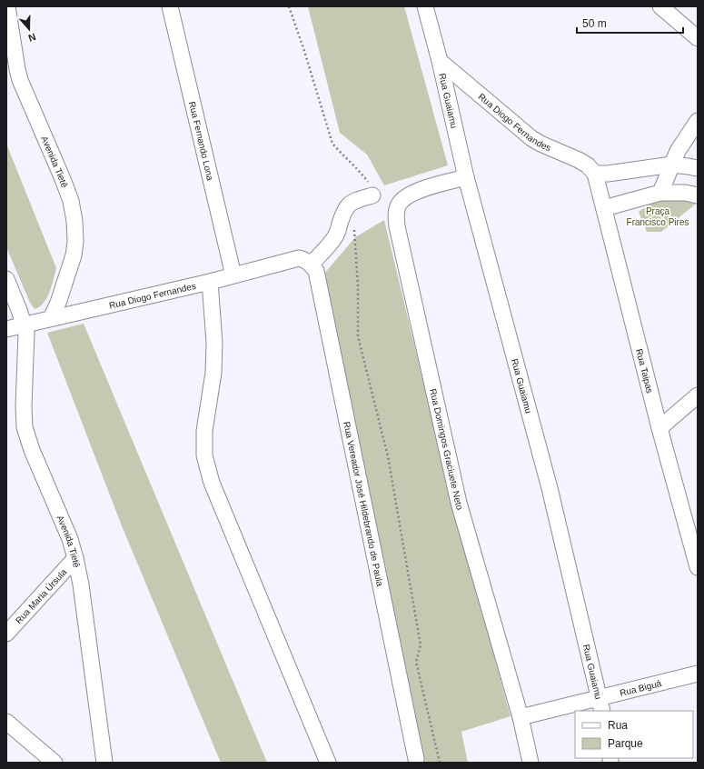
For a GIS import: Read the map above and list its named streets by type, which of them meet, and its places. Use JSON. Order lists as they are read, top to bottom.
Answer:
{
  "streets": {
    "street": [
      "Rua Guaiamu",
      "Rua Diogo Fernandes",
      "Rua Fernando Lona",
      "Avenida Tietê",
      "Rua Taipas",
      "Rua Domingos Graciuete Neto",
      "Rua Vereador José Hildebrando de Paula",
      "Rua Maria Úrsula",
      "Rua Biguá"
    ]
  },
  "crossings": [
    ["Rua Guaiamu", "Rua Diogo Fernandes"],
    ["Rua Guaiamu", "Rua Domingos Graciuete Neto"],
    ["Rua Guaiamu", "Rua Biguá"],
    ["Rua Diogo Fernandes", "Rua Fernando Lona"],
    ["Rua Diogo Fernandes", "Avenida Tietê"],
    ["Rua Diogo Fernandes", "Rua Taipas"],
    ["Rua Diogo Fernandes", "Rua Vereador José Hildebrando de Paula"],
    ["Avenida Tietê", "Rua Maria Úrsula"],
    ["Rua Domingos Graciuete Neto", "Rua Biguá"]
  ],
  "parks": ["Praça Francisco Pires"],
  "legend": ["Rua", "Parque"],
  "scale_bar": "50 m",
  "north": "bottom"
}
